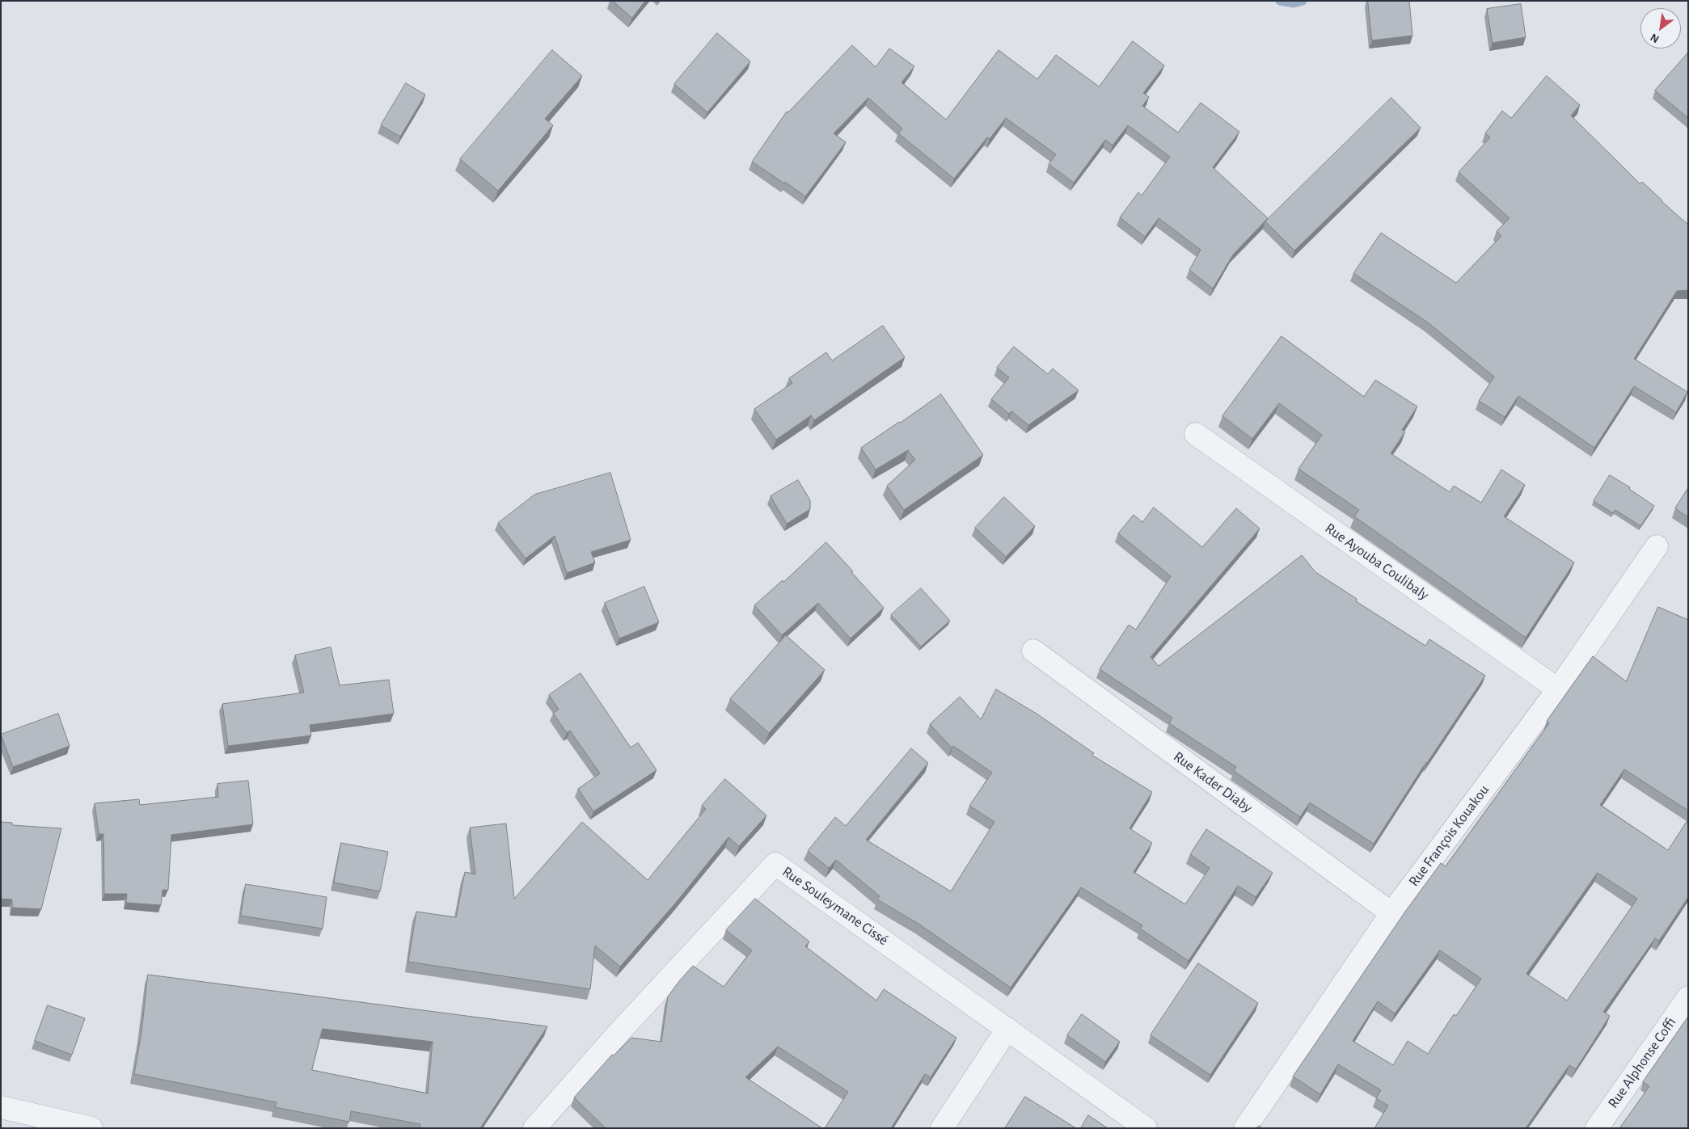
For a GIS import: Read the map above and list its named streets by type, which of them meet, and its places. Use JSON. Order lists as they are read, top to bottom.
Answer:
{
  "streets": {
    "street": [
      "Rue Ayouba Coulibaly",
      "Rue Kader Diaby",
      "Rue François Kouakou",
      "Rue Souleymane Cissé",
      "Rue Alphonse Coffi"
    ]
  },
  "crossings": [
    ["Rue Ayouba Coulibaly", "Rue François Kouakou"],
    ["Rue Kader Diaby", "Rue François Kouakou"]
  ],
  "north": "bottom left"
}
